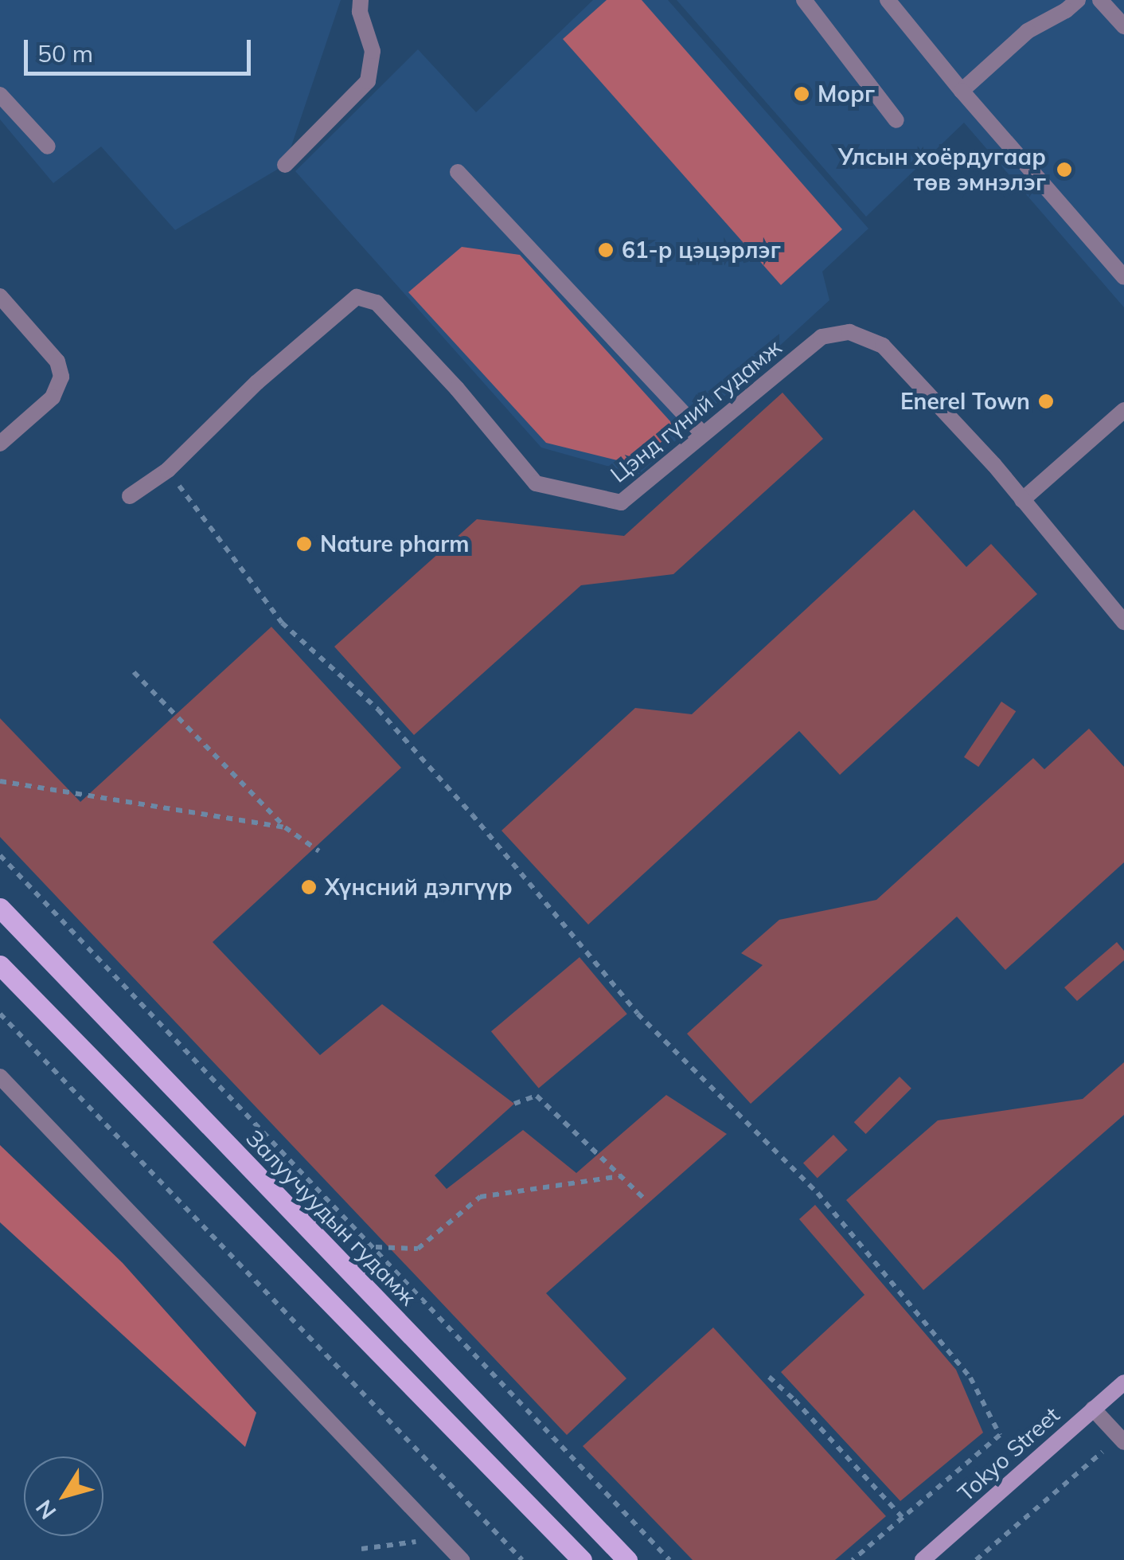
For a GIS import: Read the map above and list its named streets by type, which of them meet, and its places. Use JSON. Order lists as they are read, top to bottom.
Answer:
{
  "streets": {
    "main road": ["Залуучуудын гудамж", "Tokyo Street"],
    "street": ["Цэнд гүний гудамж"]
  },
  "places": [
    "Морг",
    "Улсын хоёрдугаар төв эмнэлэг",
    "61-р цэцэрлэг",
    "Enerel Town",
    "Nature pharm",
    "Хүнсний дэлгүүр"
  ],
  "scale_bar": "50 m",
  "north": "bottom left"
}
